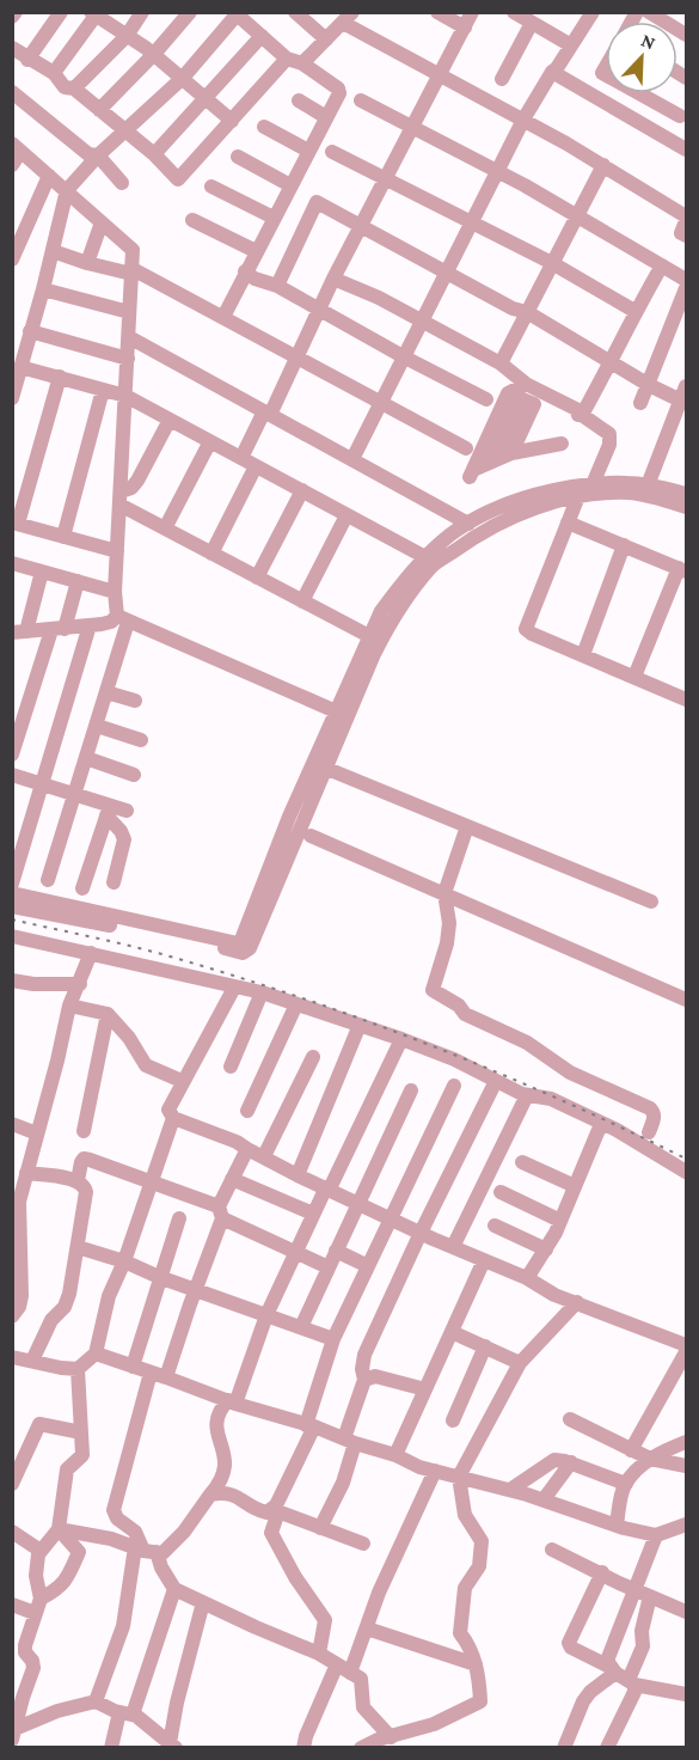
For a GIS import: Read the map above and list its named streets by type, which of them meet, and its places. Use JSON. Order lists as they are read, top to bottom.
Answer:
{
  "north": "top right"
}
